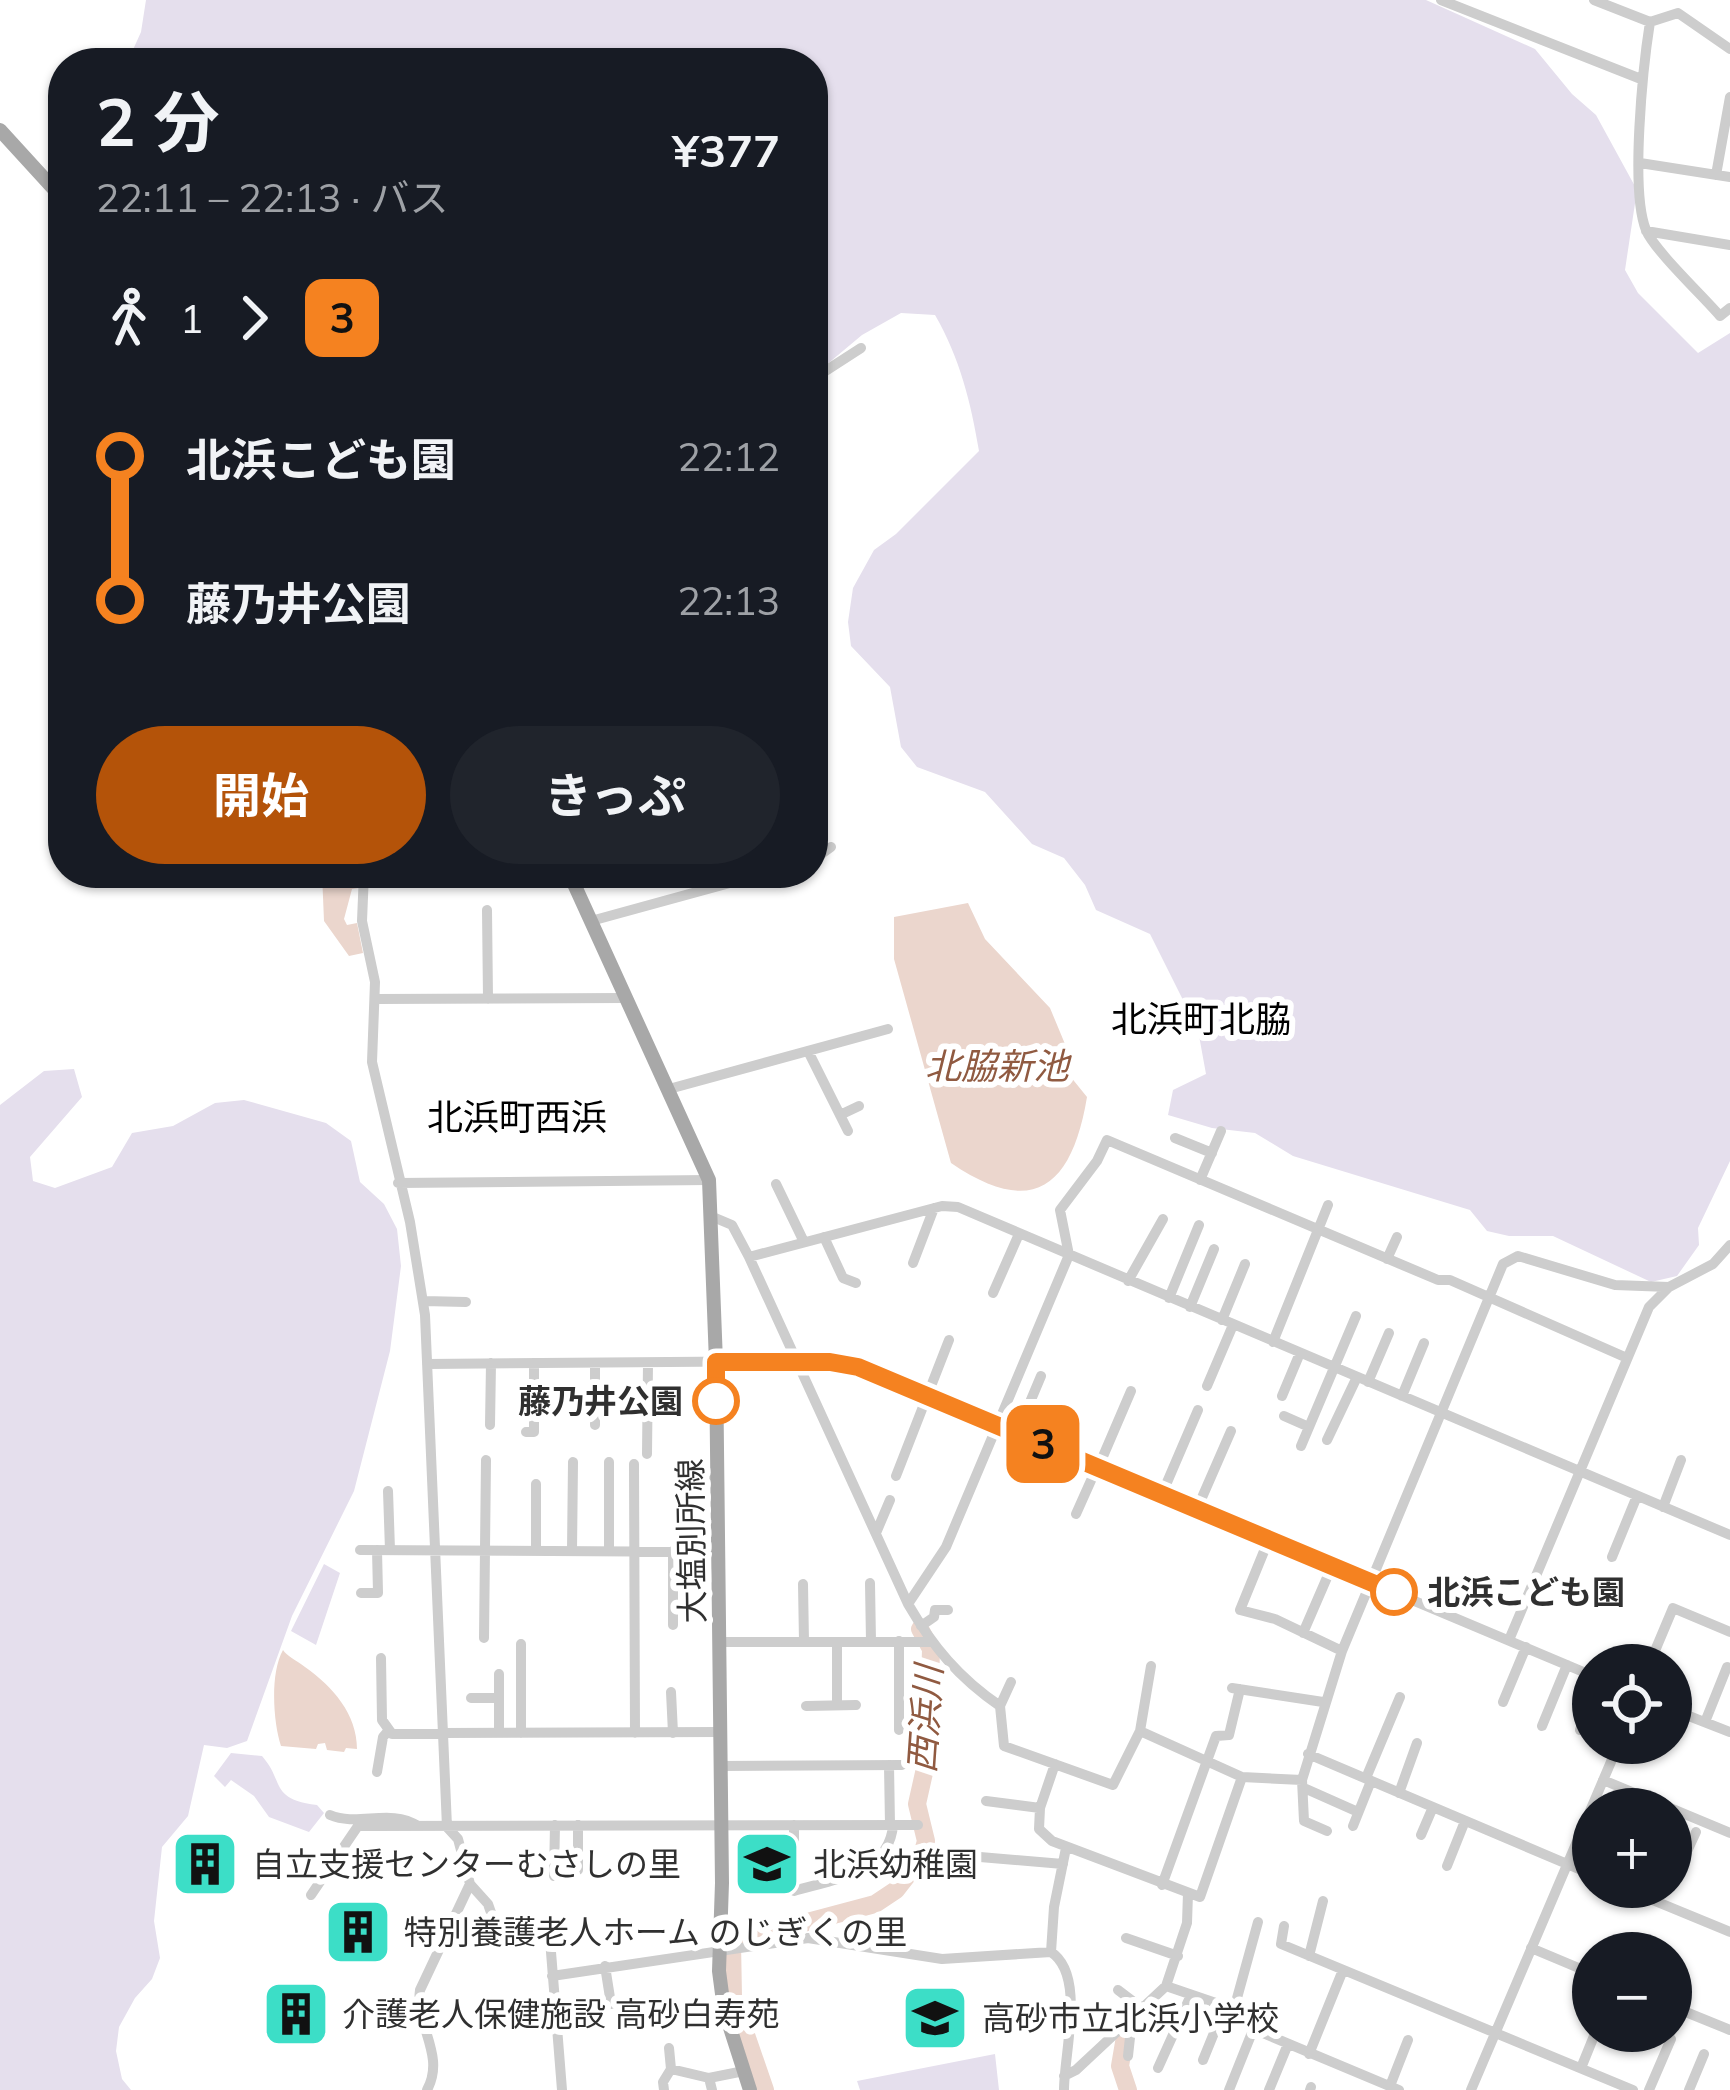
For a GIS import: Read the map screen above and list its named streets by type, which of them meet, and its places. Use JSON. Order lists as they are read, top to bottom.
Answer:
{
  "streets": {
    "main road": ["大塩別所線"]
  },
  "districts": ["北浜町北脇", "北浜町西浜"],
  "water": ["北脇新池", "西浜川"],
  "places": {
    "other": ["藤乃井公園", "北浜こども園"],
    "building": ["自立支援センターむさしの里", "特別養護老人ホーム のじぎくの里", "介護老人保健施設 高砂白寿苑"],
    "school or university": ["北浜幼稚園", "高砂市立北浜小学校"]
  },
  "lines": ["bus line 3"],
  "page": {
    "on_map": "3",
    "heading": ["2 分", "22:11 – 22:13 · バス", "¥377"],
    "legs": ["1", "3"],
    "list": [
      {
        "name": "北浜こども園",
        "value": "22:12"
      },
      {
        "name": "藤乃井公園",
        "value": "22:13"
      }
    ],
    "buttons": ["開始", "きっぷ"],
    "map_buttons": ["+", "−"]
  }
}
